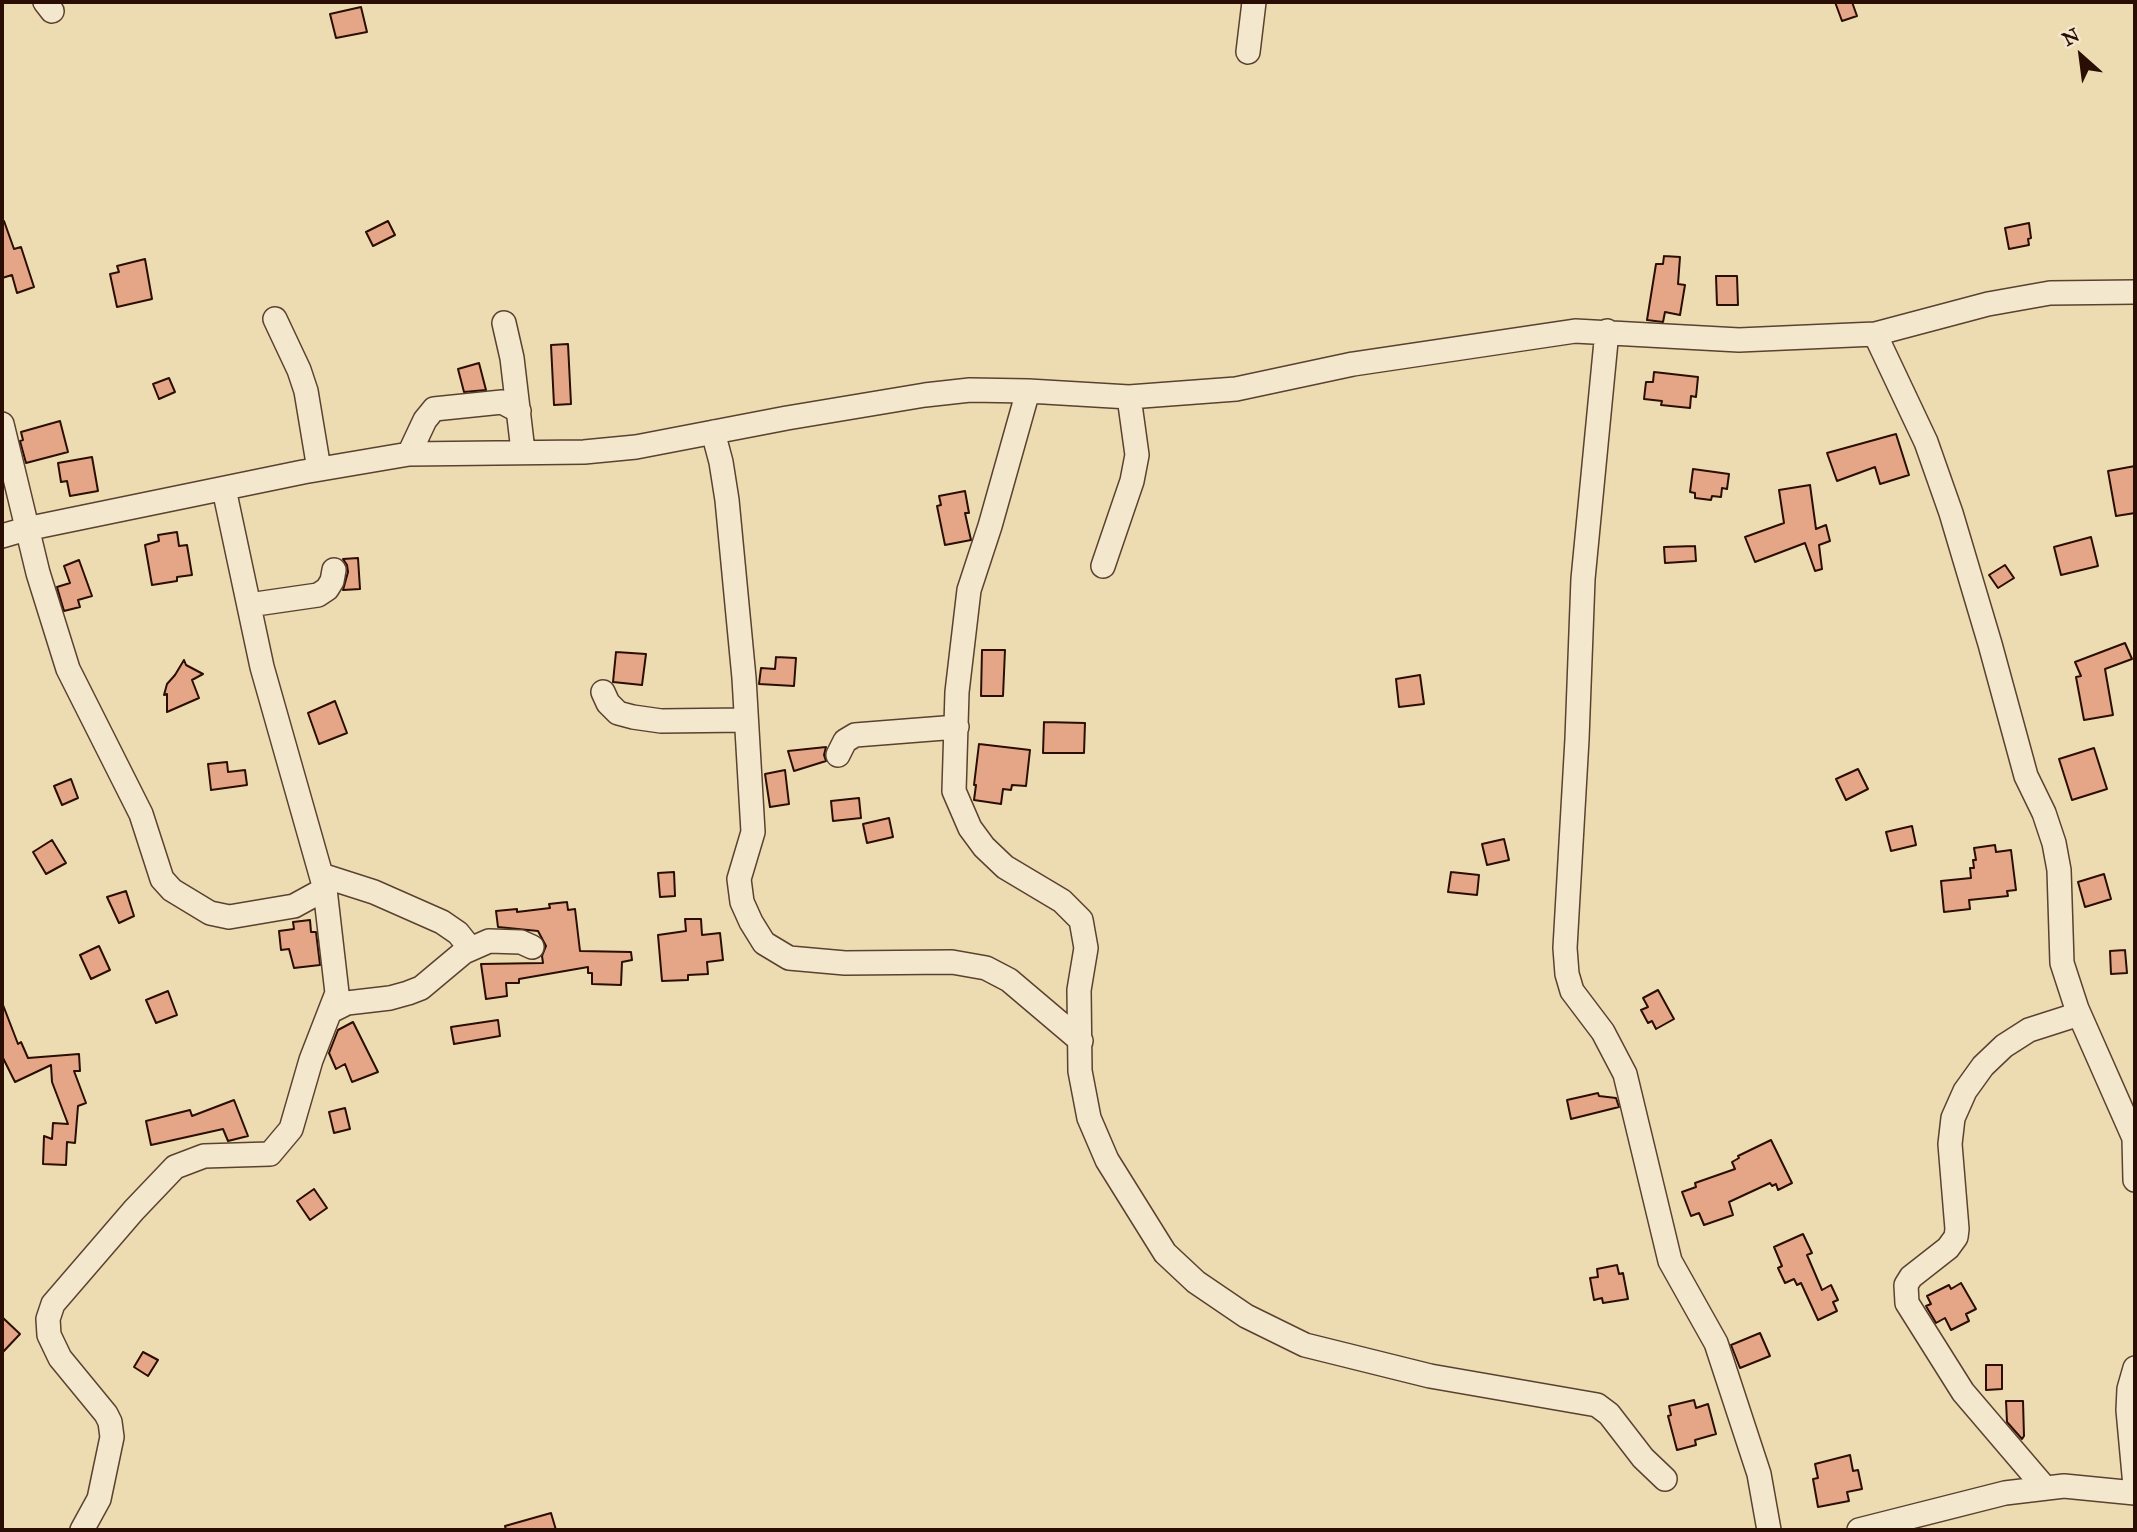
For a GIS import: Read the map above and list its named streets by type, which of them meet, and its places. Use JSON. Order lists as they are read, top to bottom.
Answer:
{
  "north": "top left"
}
